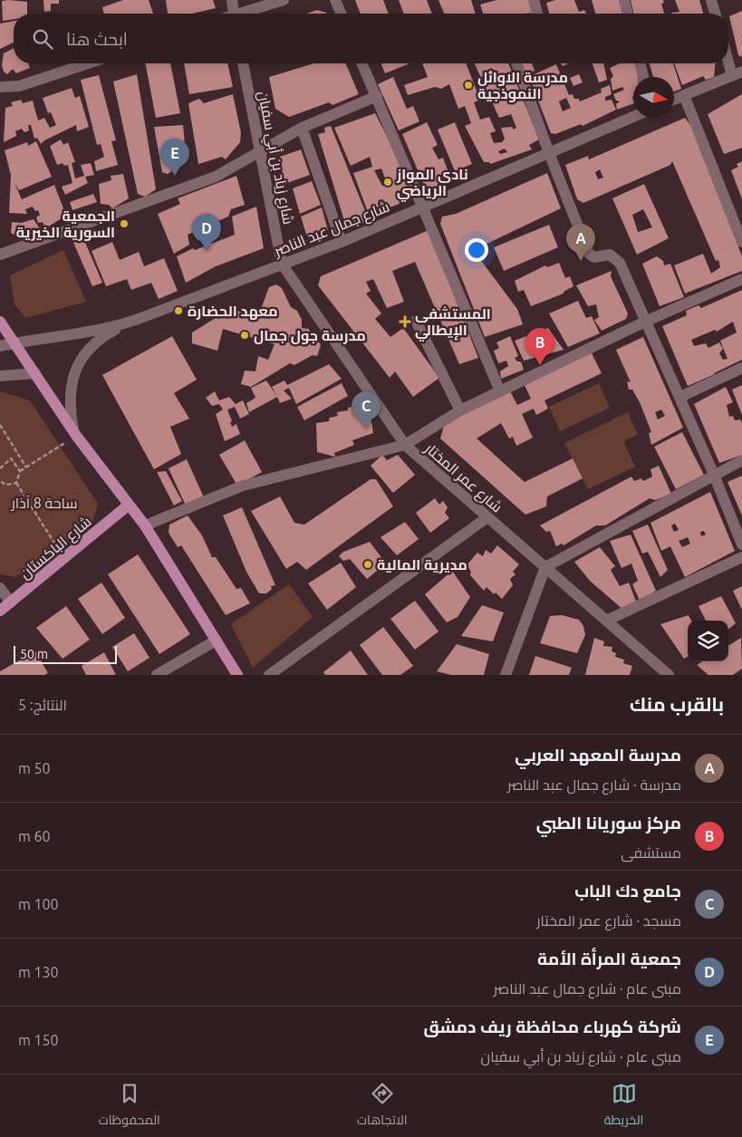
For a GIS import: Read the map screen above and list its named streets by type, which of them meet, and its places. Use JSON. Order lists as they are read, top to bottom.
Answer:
{
  "streets": {
    "main road": ["شارع الباكستان"],
    "street": ["شارع زياد بن أبي سفيان", "شارع جمال عبد الناصر", "شارع عمر المختار"]
  },
  "crossings": [
    ["شارع زياد بن أبي سفيان", "شارع جمال عبد الناصر"],
    ["شارع زياد بن أبي سفيان", "شارع عمر المختار"],
    ["شارع جمال عبد الناصر", "شارع عمر المختار"]
  ],
  "parks": ["ساحة 8 آذار"],
  "places": {
    "other": [
      "مدرسة الاوائل النموذجية",
      "نادي المواز الرياضي",
      "الجمعية السورية الخيرية",
      "معهد الحضارة",
      "مدرسة جول جمال",
      "مديرية المالية"
    ],
    "health": ["المستشفى الإيطالي"]
  },
  "scale_bar": "50 m",
  "north": "right",
  "page": {
    "search": "ابحث هنا",
    "pins": [
      "E",
      "D",
      "A",
      "B",
      "C"
    ],
    "scale": "50 m",
    "heading": ["بالقرب منك", "النتائج: 5"],
    "list": [
      {
        "mark": "A",
        "name": "مدرسة المعهد العربي",
        "note": "مدرسة · شارع جمال عبد الناصر",
        "value": "50 m"
      },
      {
        "mark": "B",
        "name": "مركز سوريانا الطبي",
        "note": "مستشفى",
        "value": "60 m"
      },
      {
        "mark": "C",
        "name": "جامع دك الباب",
        "note": "مسجد · شارع عمر المختار",
        "value": "100 m"
      },
      {
        "mark": "D",
        "name": "جمعية المرأة الأمة",
        "note": "مبنى عام · شارع جمال عبد الناصر",
        "value": "130 m"
      },
      {
        "mark": "E",
        "name": "شركة كهرباء محافظة ريف دمشق",
        "note": "مبنى عام · شارع زياد بن أبي سفيان",
        "value": "150 m"
      }
    ],
    "nav": ["الخريطة", "الاتجاهات", "المحفوظات"]
  }
}
